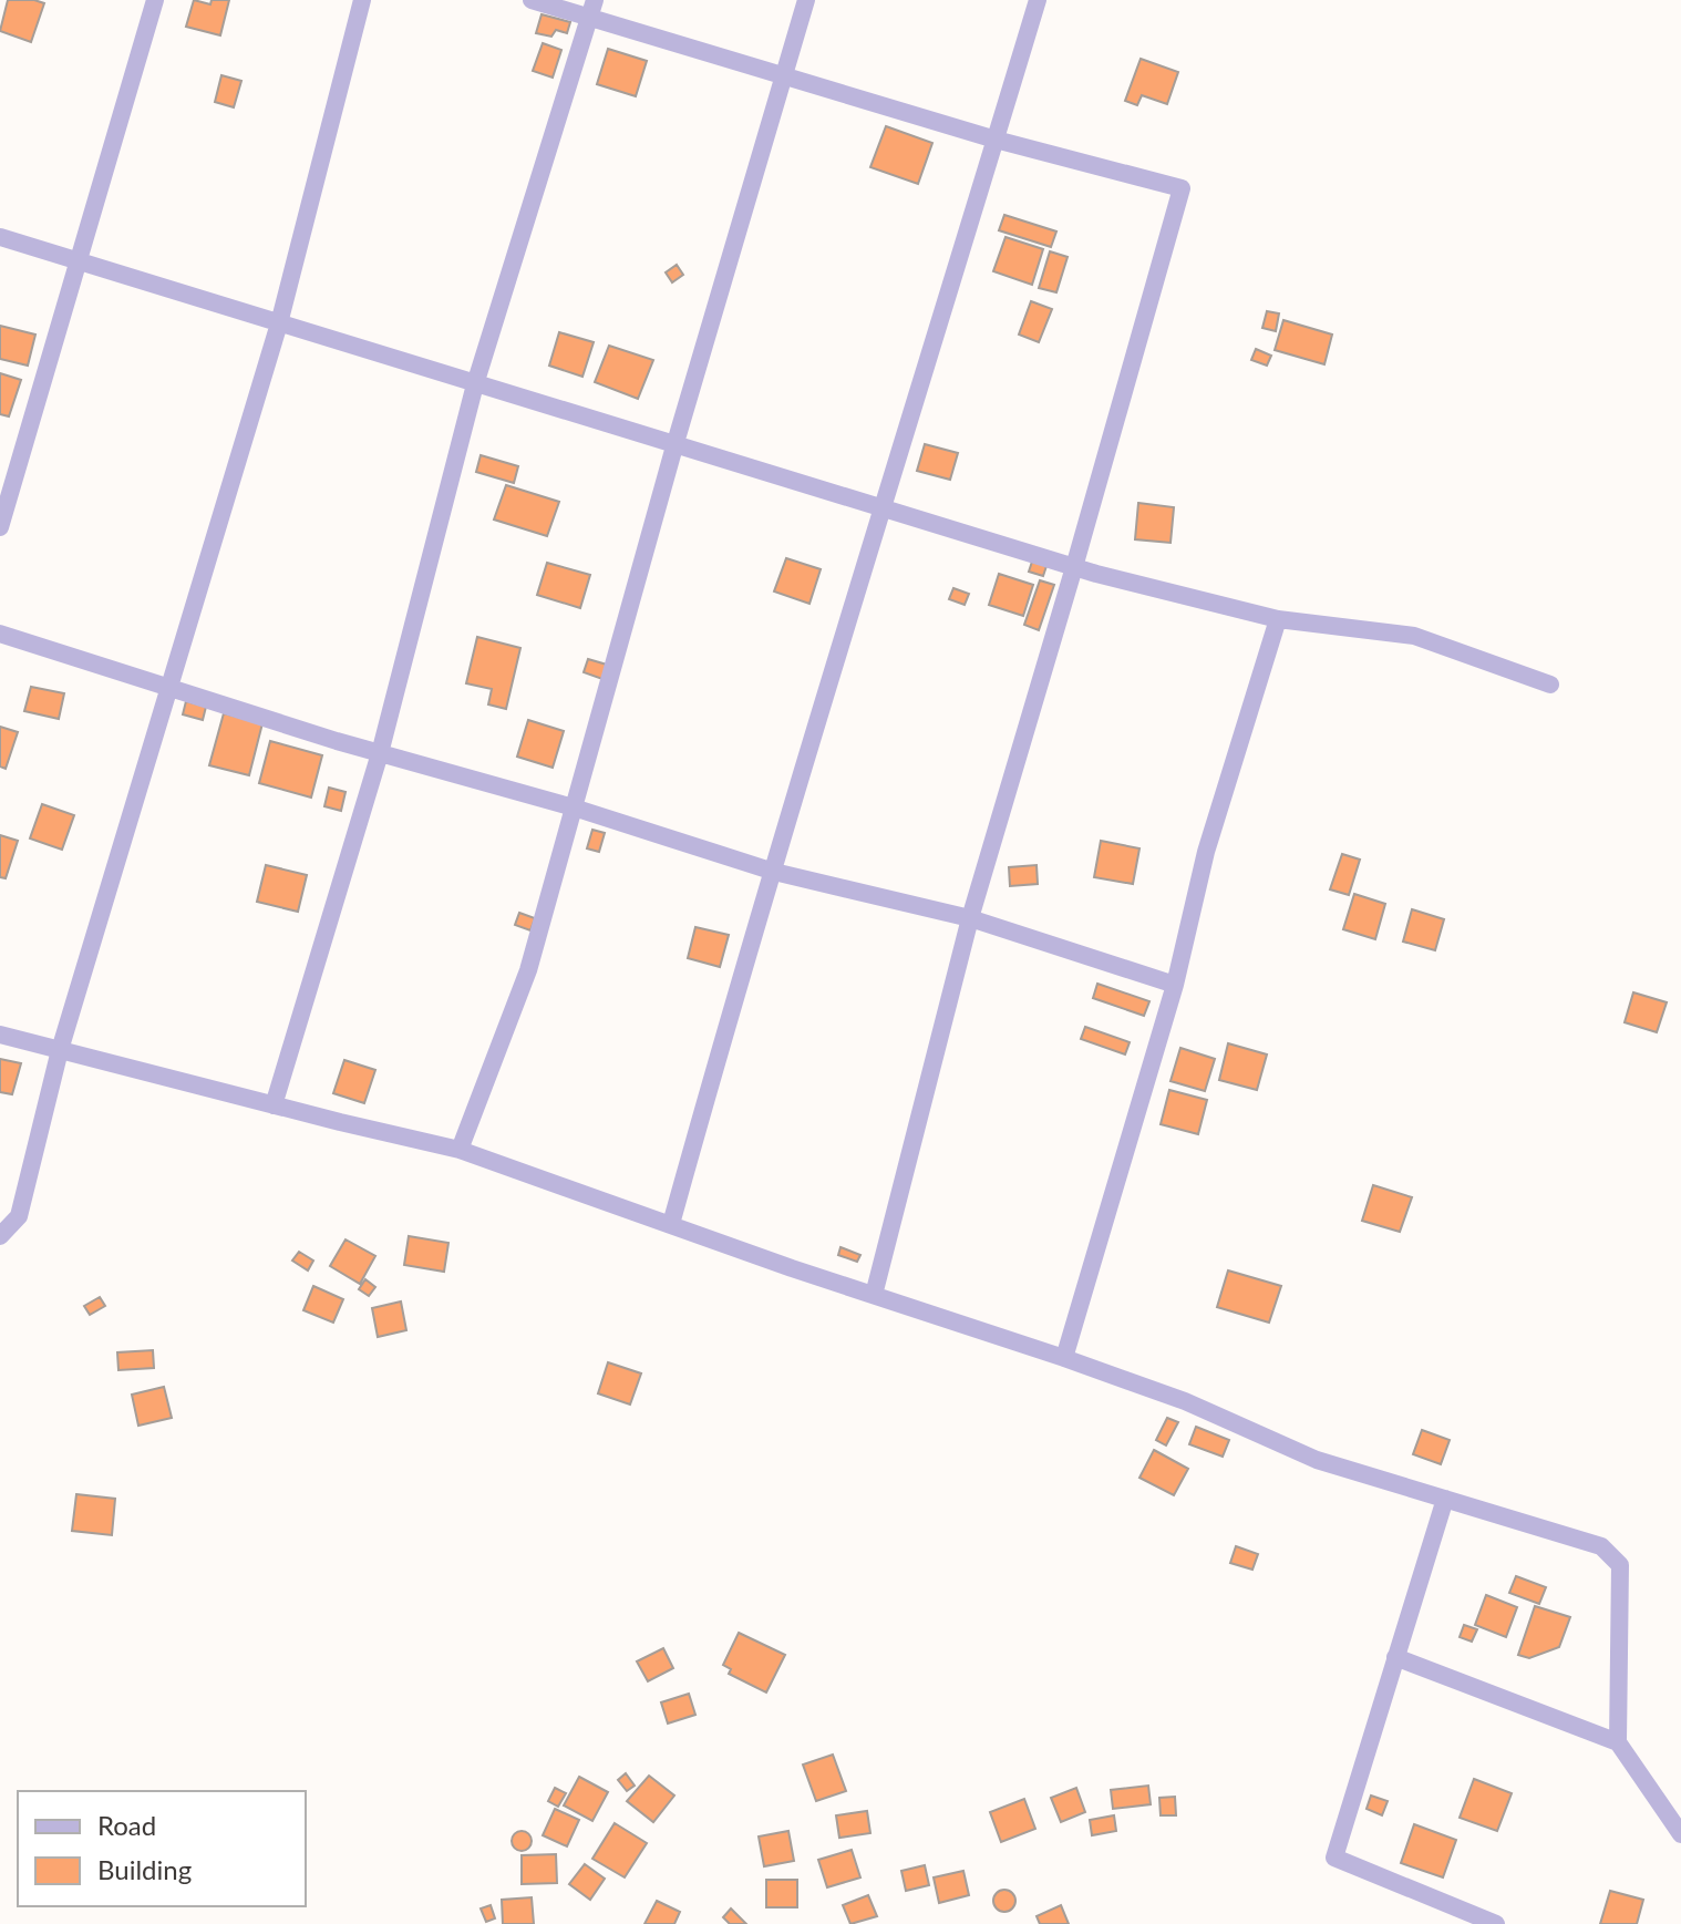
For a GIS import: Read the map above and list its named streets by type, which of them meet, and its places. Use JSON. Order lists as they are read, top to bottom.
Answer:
{
  "legend": ["Road", "Building"]
}
